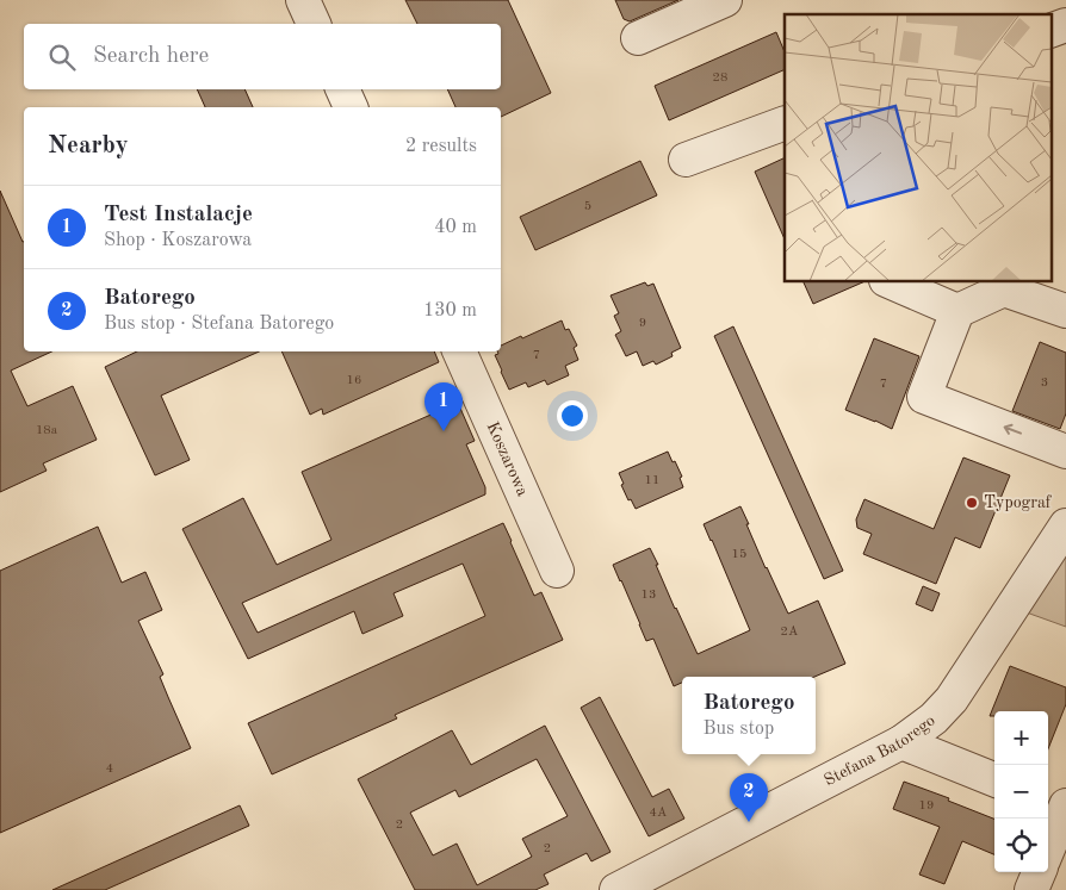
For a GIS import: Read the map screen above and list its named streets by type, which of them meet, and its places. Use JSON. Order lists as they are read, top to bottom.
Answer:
{
  "streets": {
    "street": ["Koszarowa", "Stefana Batorego"]
  },
  "places": ["Typograf"],
  "house_numbers": [
    "28",
    "5",
    "9",
    "7",
    "16",
    "3",
    "7",
    "18a",
    "11",
    "15",
    "13",
    "2A",
    "4",
    "19",
    "4A",
    "2",
    "2"
  ],
  "page": {
    "search": "Search here",
    "heading": ["Nearby", "2 results"],
    "list": [
      {
        "mark": "1",
        "name": "Test Instalacje",
        "note": "Shop · Koszarowa",
        "value": "40 m"
      },
      {
        "mark": "2",
        "name": "Batorego",
        "note": "Bus stop · Stefana Batorego",
        "value": "130 m"
      }
    ],
    "pins": ["1", "2"],
    "popup": ["Batorego", "Bus stop"],
    "map_buttons": ["+", "−"]
  }
}
